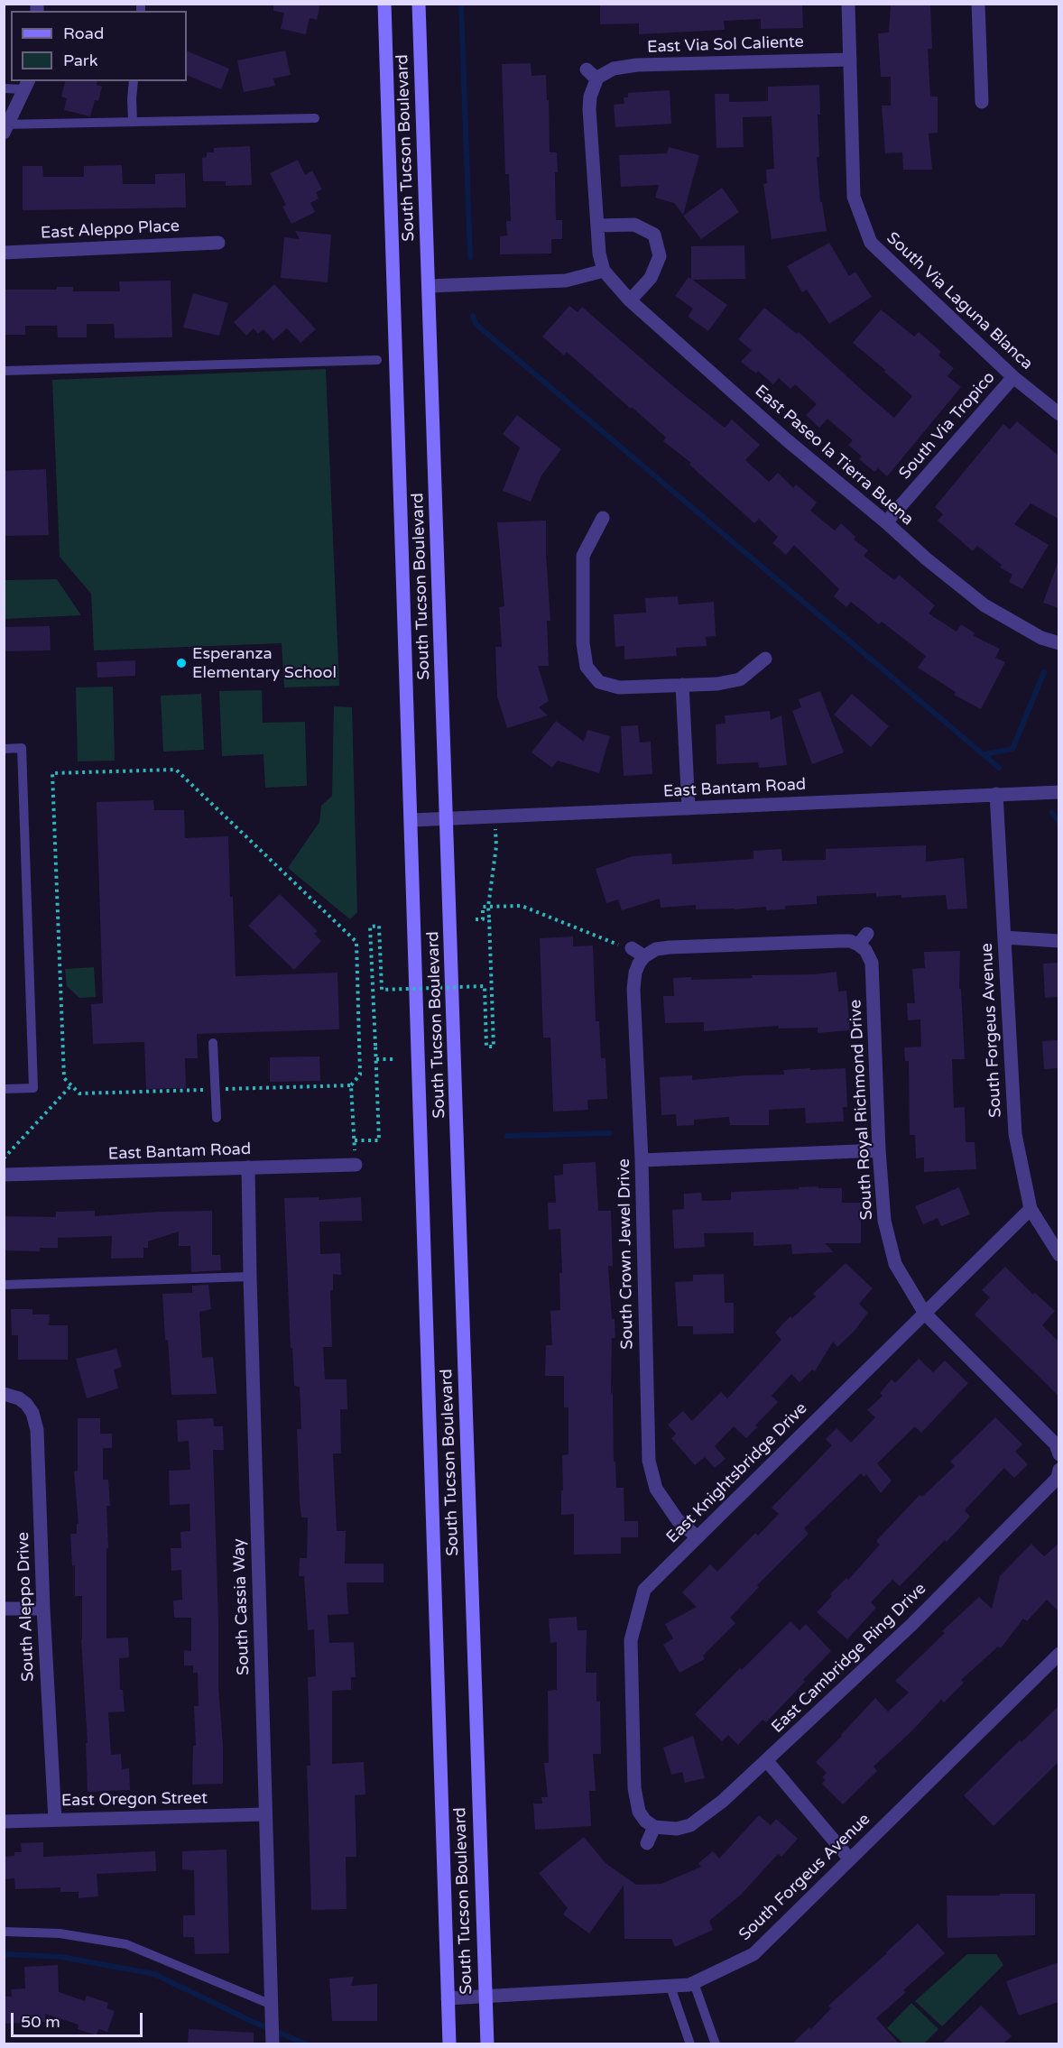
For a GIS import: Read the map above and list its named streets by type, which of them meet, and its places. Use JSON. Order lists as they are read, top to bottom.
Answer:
{
  "streets": {
    "main road": ["South Tucson Boulevard"],
    "street": [
      "East Via Sol Caliente",
      "East Aleppo Place",
      "South Via Laguna Blanca",
      "South Via Tropico",
      "East Paseo la Tierra Buena",
      "East Bantam Road",
      "South Forgeus Avenue",
      "South Royal Richmond Drive",
      "South Crown Jewel Drive",
      "East Knightsbridge Drive",
      "South Aleppo Drive",
      "South Cassia Way",
      "East Cambridge Ring Drive",
      "East Oregon Street"
    ]
  },
  "crossings": [
    ["East Via Sol Caliente", "South Via Laguna Blanca"],
    ["South Tucson Boulevard", "East Bantam Road"],
    ["South Tucson Boulevard", "South Forgeus Avenue"],
    ["South Via Laguna Blanca", "South Via Tropico"],
    ["South Via Tropico", "East Paseo la Tierra Buena"],
    ["East Bantam Road", "South Forgeus Avenue"],
    ["East Bantam Road", "South Cassia Way"],
    ["South Forgeus Avenue", "East Knightsbridge Drive"],
    ["South Royal Richmond Drive", "South Crown Jewel Drive"],
    ["South Royal Richmond Drive", "East Knightsbridge Drive"],
    ["South Crown Jewel Drive", "East Knightsbridge Drive"],
    ["East Knightsbridge Drive", "East Cambridge Ring Drive"],
    ["South Aleppo Drive", "East Oregon Street"],
    ["South Cassia Way", "East Oregon Street"]
  ],
  "places": ["Esperanza Elementary School"],
  "legend": ["Road", "Park"],
  "scale_bar": "50 m"
}
